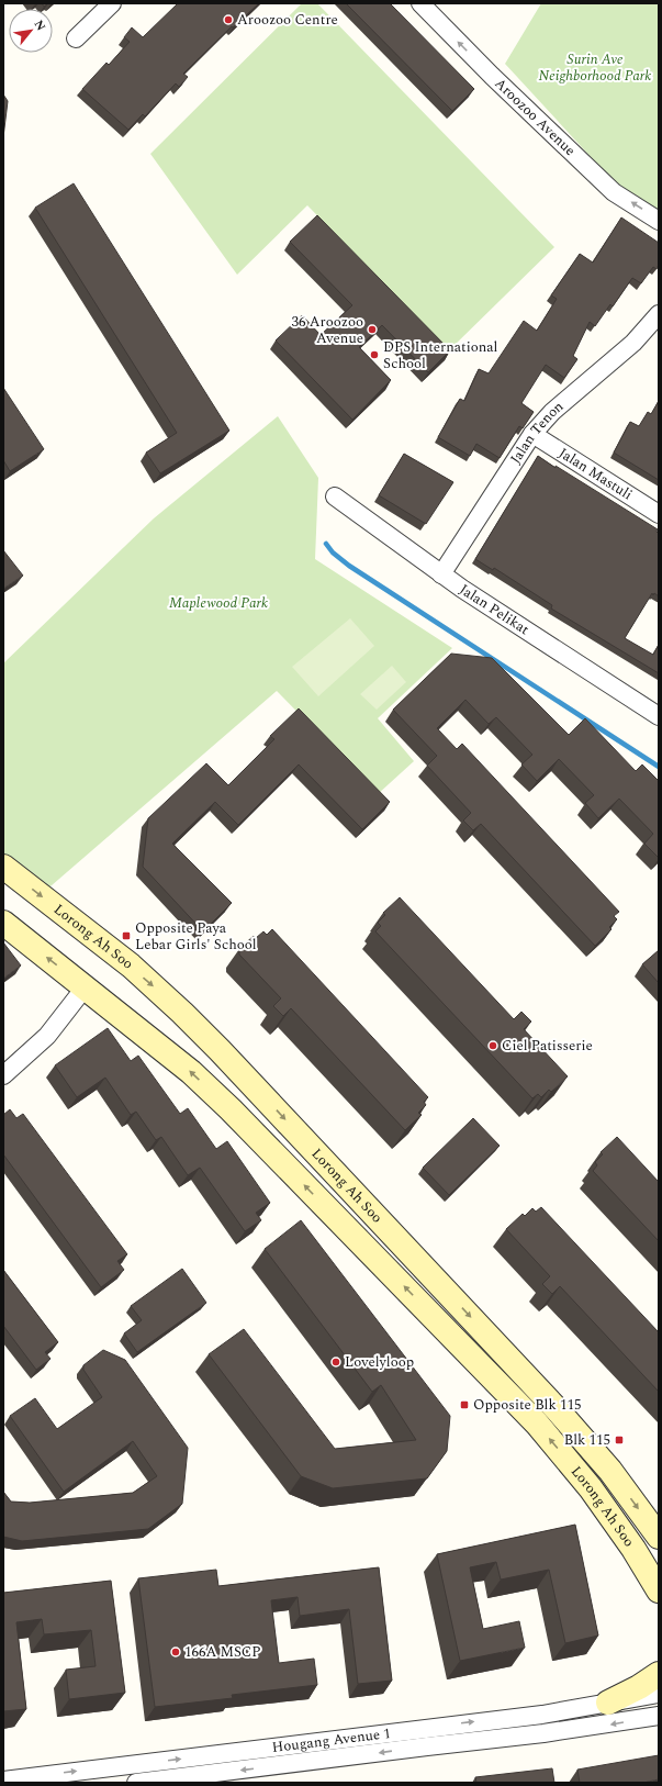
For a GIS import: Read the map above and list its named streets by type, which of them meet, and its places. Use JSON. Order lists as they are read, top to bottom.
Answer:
{
  "streets": {
    "main road": ["Lorong Ah Soo"],
    "street": [
      "Aroozoo Avenue",
      "Jalan Tenon",
      "Jalan Mastuli",
      "Jalan Pelikat",
      "Hougang Avenue 1"
    ]
  },
  "crossings": [
    ["Jalan Tenon", "Jalan Mastuli"],
    ["Jalan Tenon", "Jalan Pelikat"]
  ],
  "one_way": ["Aroozoo Avenue"],
  "parks": ["Surin Ave Neighborhood Park", "Maplewood Park"],
  "places": {
    "other": [
      "Aroozoo Centre",
      "36 Aroozoo Avenue",
      "DPS International School",
      "Ciel Patisserie",
      "Lovelyloop",
      "166A MSCP"
    ],
    "transit": ["Opposite Paya Lebar Girls' School", "Opposite Blk 115", "Blk 115"]
  },
  "north": "top right"
}
